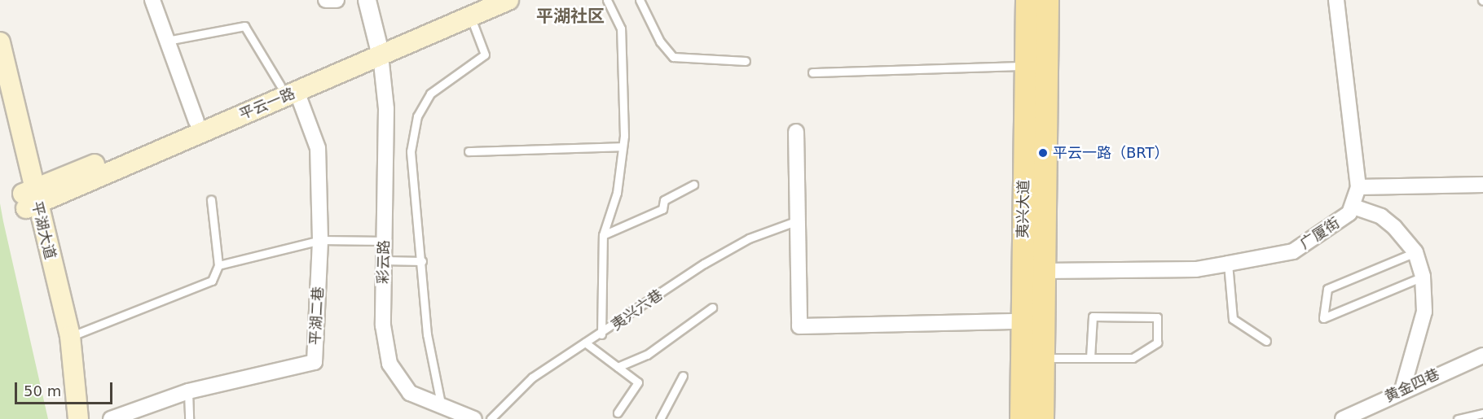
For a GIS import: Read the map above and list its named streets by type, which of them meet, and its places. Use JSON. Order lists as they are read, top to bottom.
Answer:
{
  "streets": {
    "main road": ["平云一路", "夷兴大道", "平湖大道"],
    "street": [
      "广厦街",
      "彩云路",
      "平湖二巷",
      "黄金四巷"
    ],
    "lane": ["夷兴六巷"]
  },
  "crossings": [
    ["平云一路", "平湖大道"],
    ["平云一路", "彩云路"],
    ["平云一路", "平湖二巷"],
    ["夷兴大道", "广厦街"]
  ],
  "districts": ["平湖社区"],
  "places": ["平云一路（BRT）"],
  "scale_bar": "50 m"
}
